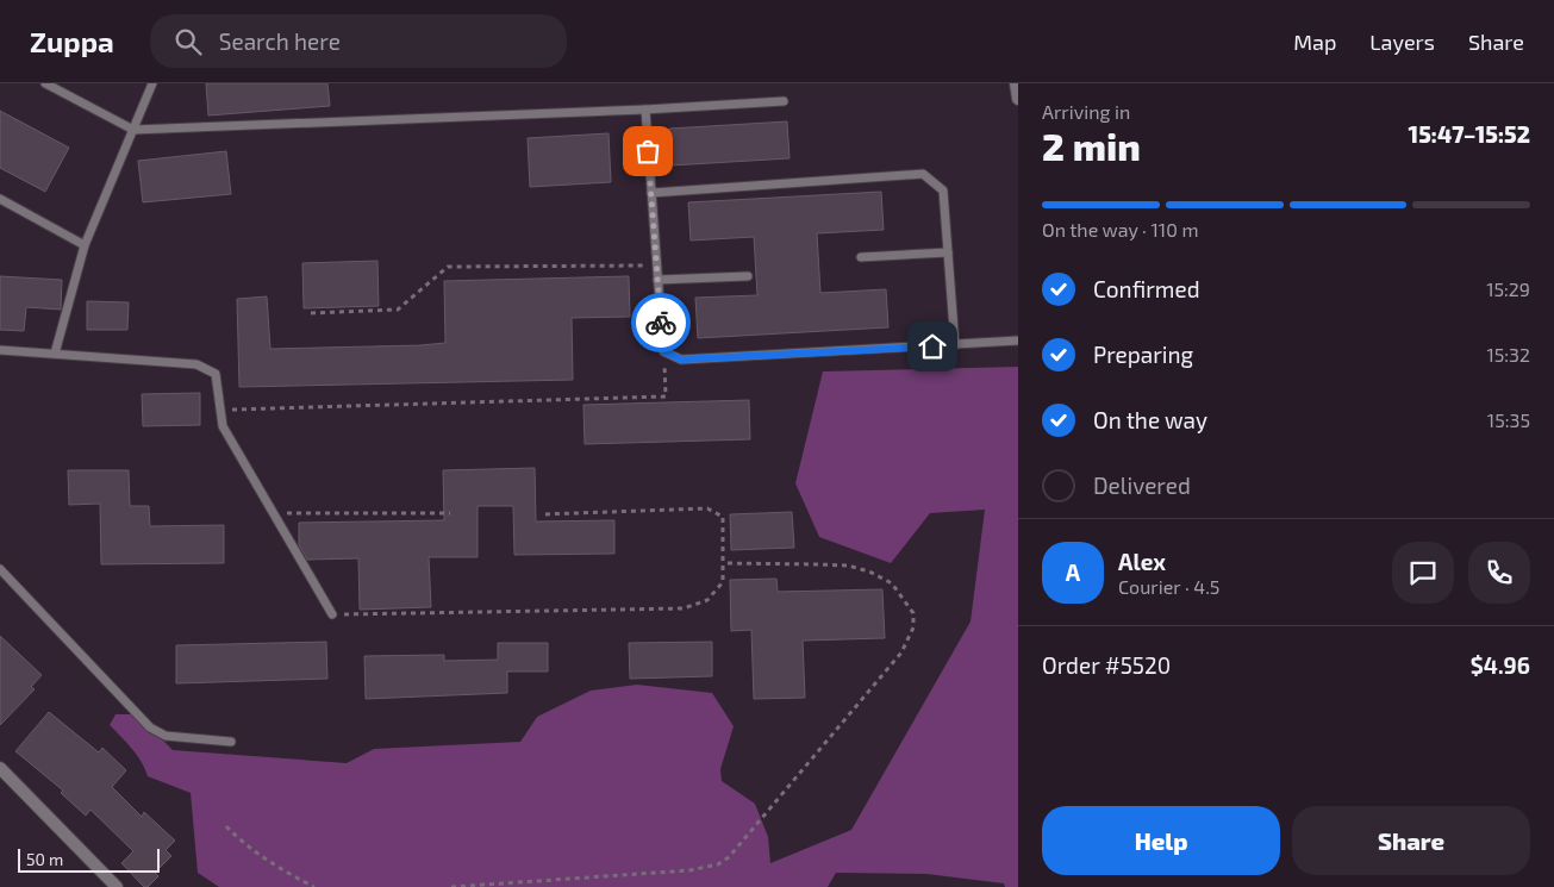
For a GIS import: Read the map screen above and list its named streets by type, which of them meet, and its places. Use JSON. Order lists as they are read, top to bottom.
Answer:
{
  "scale_bar": "50 m",
  "page": {
    "header": "Zuppa",
    "search": "Search here",
    "nav": ["Map", "Layers", "Share"],
    "heading": ["2 min", "Arriving in", "15:47–15:52"],
    "panel": [
      "Alex",
      "Courier · 4.5",
      "Order #5520",
      "$4.96"
    ],
    "bar": "On the way · 110 m",
    "list": [
      ["Confirmed", "15:29"],
      ["Preparing", "15:32"],
      ["On the way", "15:35"],
      "Delivered"
    ],
    "round": "A",
    "buttons": ["Help", "Share"],
    "scale": "50 m"
  }
}
